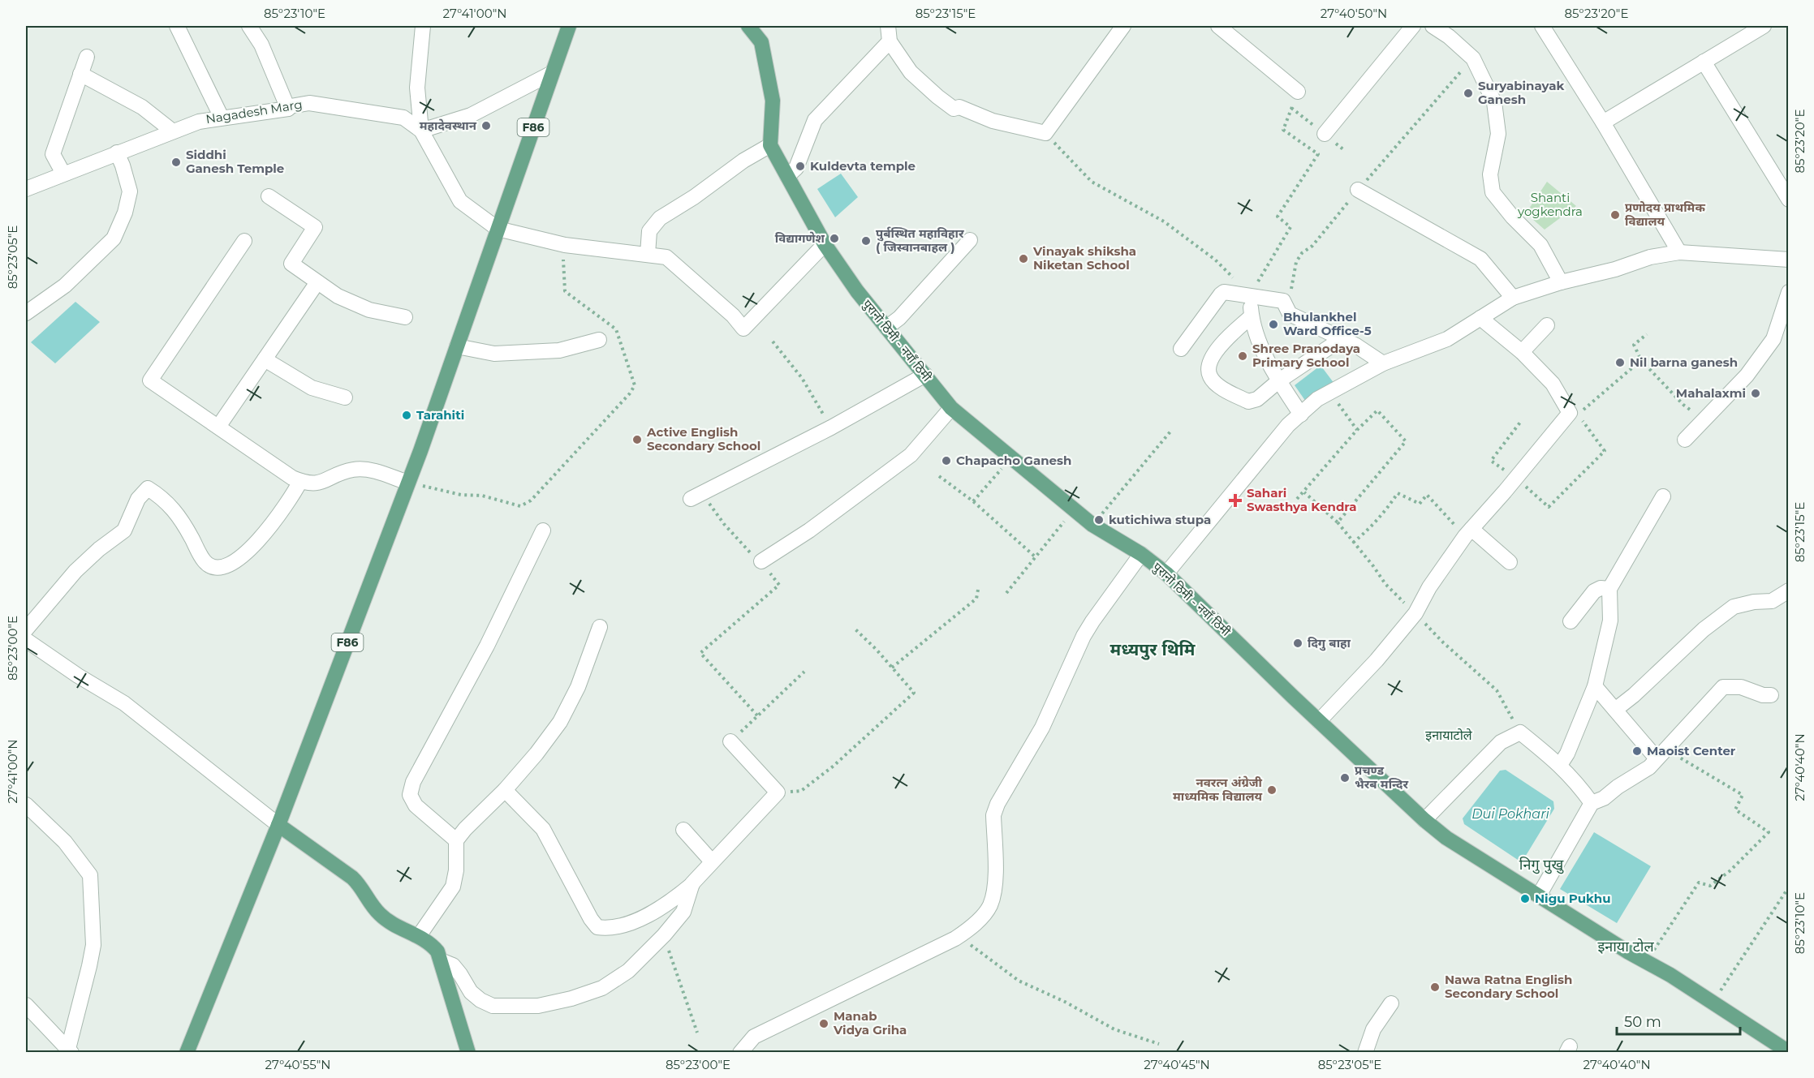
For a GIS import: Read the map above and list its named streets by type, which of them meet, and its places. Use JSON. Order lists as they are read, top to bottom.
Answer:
{
  "streets": {
    "main road": ["F86", "पुरानो ठिमी - नयाँ ठिमी"],
    "street": ["Nagadesh Marg"]
  },
  "crossings": [
    ["Nagadesh Marg", "F86"]
  ],
  "districts": [
    "मध्यपुर थिमि",
    "इनायाटोले",
    "निगु पुखु",
    "इनाया टोल"
  ],
  "water": ["Dui Pokhari"],
  "parks": ["Shanti yogkendra"],
  "places": {
    "other": [
      "Suryabinayak Ganesh",
      "महादेवस्थान",
      "Siddhi Ganesh Temple",
      "Kuldevta temple",
      "प्रणोदय प्राथमिक विद्यालय",
      "विद्यागणेश",
      "पुर्बस्थित महाविहार ( जिस्वानबाहल )",
      "Vinayak shiksha Niketan School",
      "Bhulankhel Ward Office-5",
      "Shree Pranodaya Primary School",
      "Nil barna ganesh",
      "Mahalaxmi",
      "Tarahiti",
      "Active English Secondary School",
      "Chapacho Ganesh",
      "kutichiwa stupa",
      "दिगु बाहा",
      "Maoist Center",
      "प्रचण्ड भैरब मन्दिर",
      "नवरत्न अंग्रेजी माध्यमिक विद्यालय",
      "Nigu Pukhu",
      "Nawa Ratna English Secondary School",
      "Manab Vidya Griha"
    ],
    "health": ["Sahari Swasthya Kendra"]
  },
  "scale_bar": "50 m",
  "coordinates": [
    "85°23'10\"E",
    "27°41'00\"N",
    "85°23'15\"E",
    "27°40'50\"N",
    "85°23'20\"E",
    "85°23'05\"E",
    "85°23'00\"E",
    "27°40'40\"N",
    "27°40'55\"N",
    "27°40'45\"N"
  ]
}
